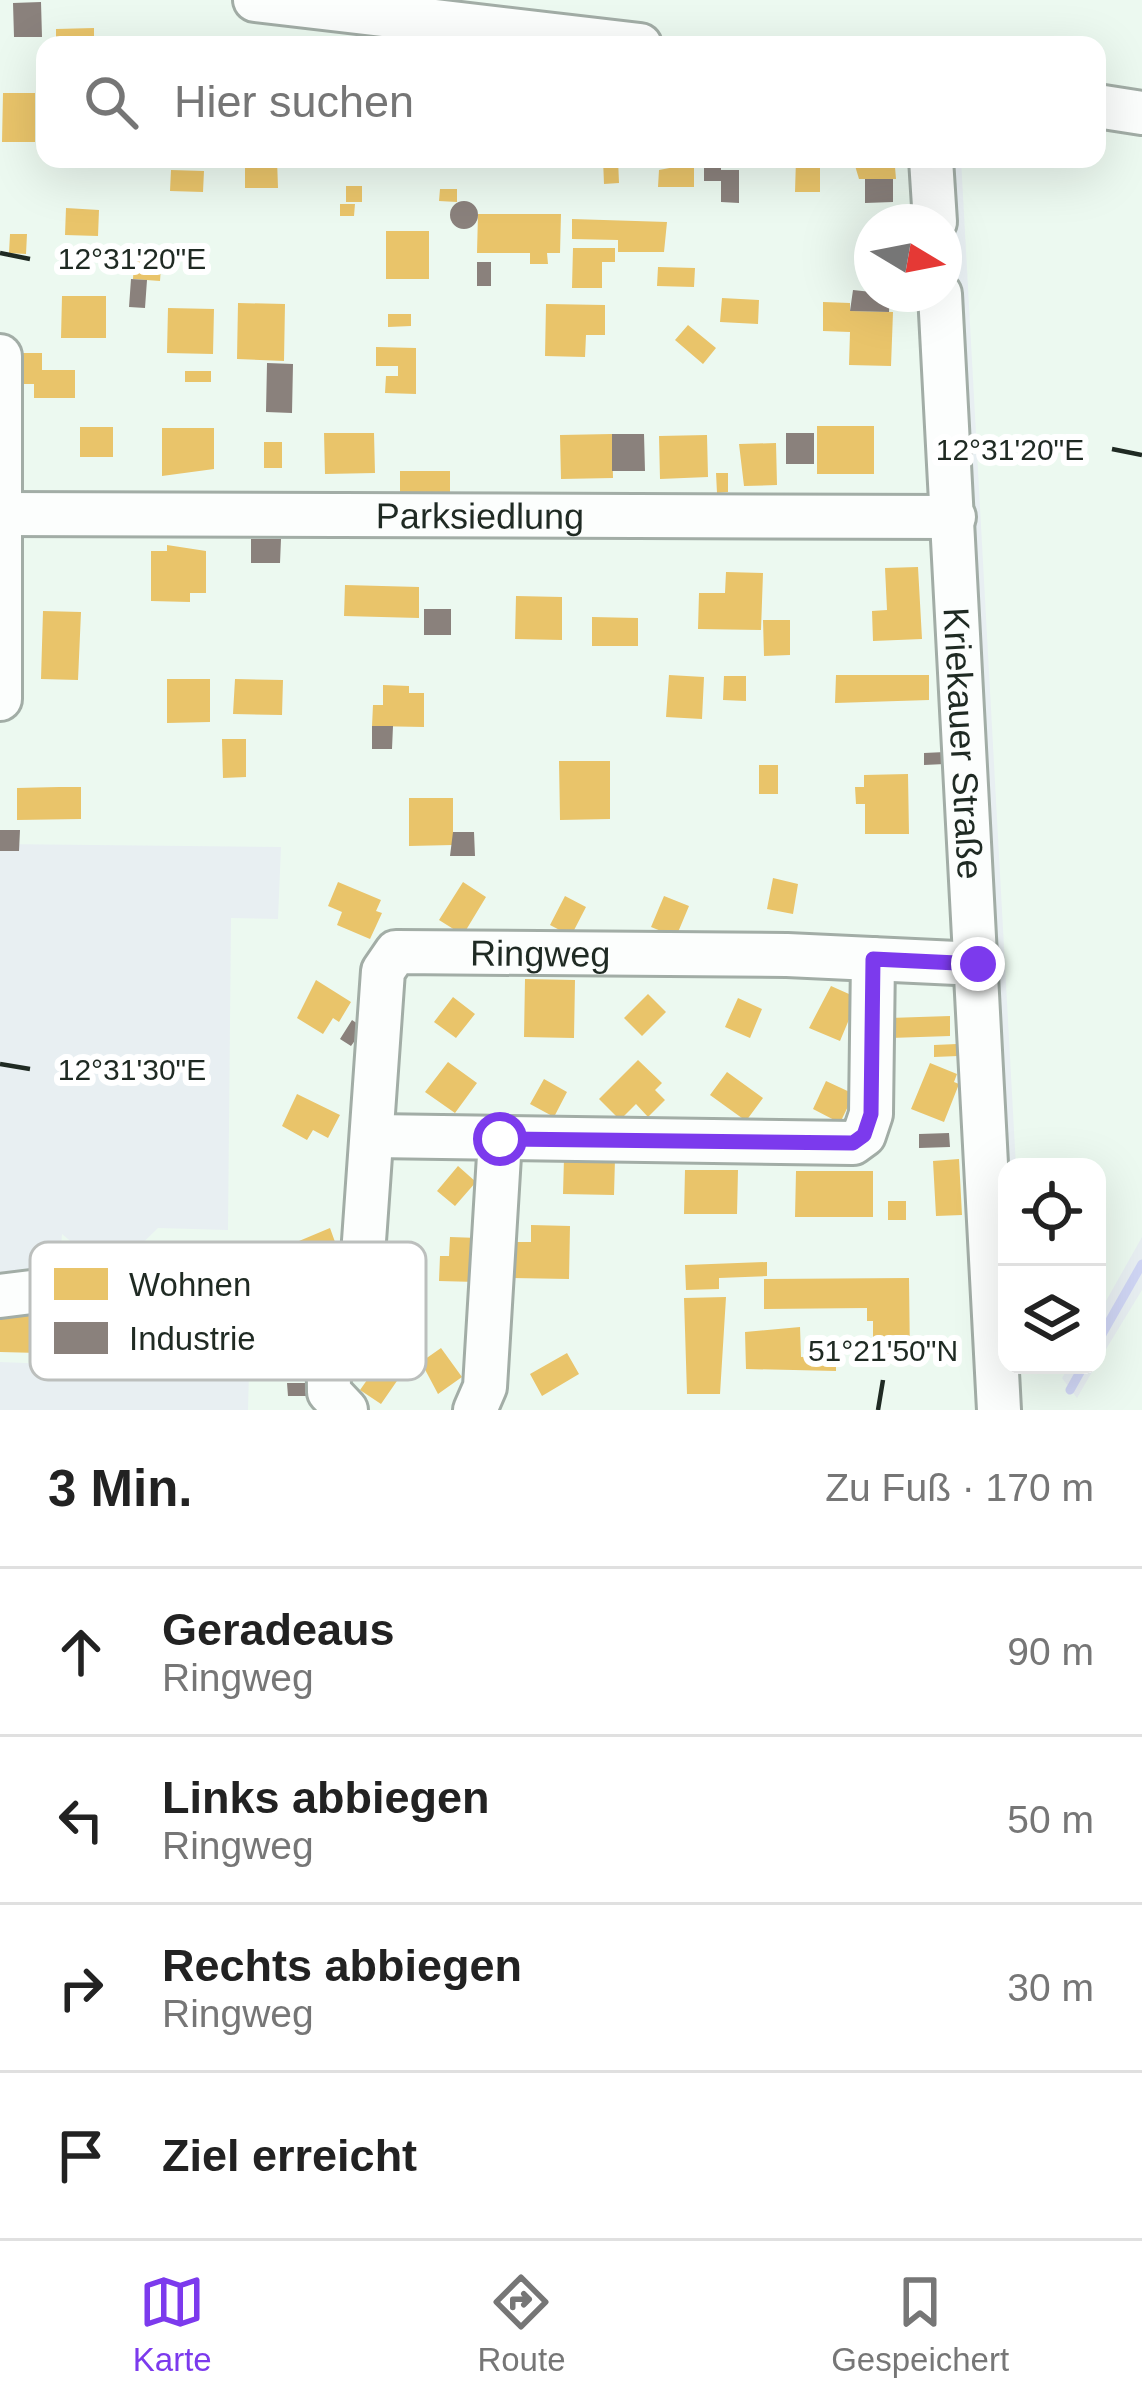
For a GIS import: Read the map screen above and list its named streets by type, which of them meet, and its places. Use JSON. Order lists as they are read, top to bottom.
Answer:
{
  "streets": {
    "street": ["Parksiedlung", "Kriekauer Straße", "Ringweg"]
  },
  "crossings": [
    ["Parksiedlung", "Kriekauer Straße"],
    ["Kriekauer Straße", "Ringweg"]
  ],
  "legend": ["Wohnen", "Industrie"],
  "north": "right",
  "page": {
    "search": "Hier suchen",
    "heading": ["3 Min.", "Zu Fuß · 170 m"],
    "list": [
      ["Geradeaus", "Ringweg", "90 m"],
      ["Links abbiegen", "Ringweg", "50 m"],
      ["Rechts abbiegen", "Ringweg", "30 m"],
      "Ziel erreicht"
    ],
    "nav": ["Karte", "Route", "Gespeichert"]
  },
  "coordinates": ["12°31'20\"E", "12°31'30\"E", "51°21'50\"N"]
}
